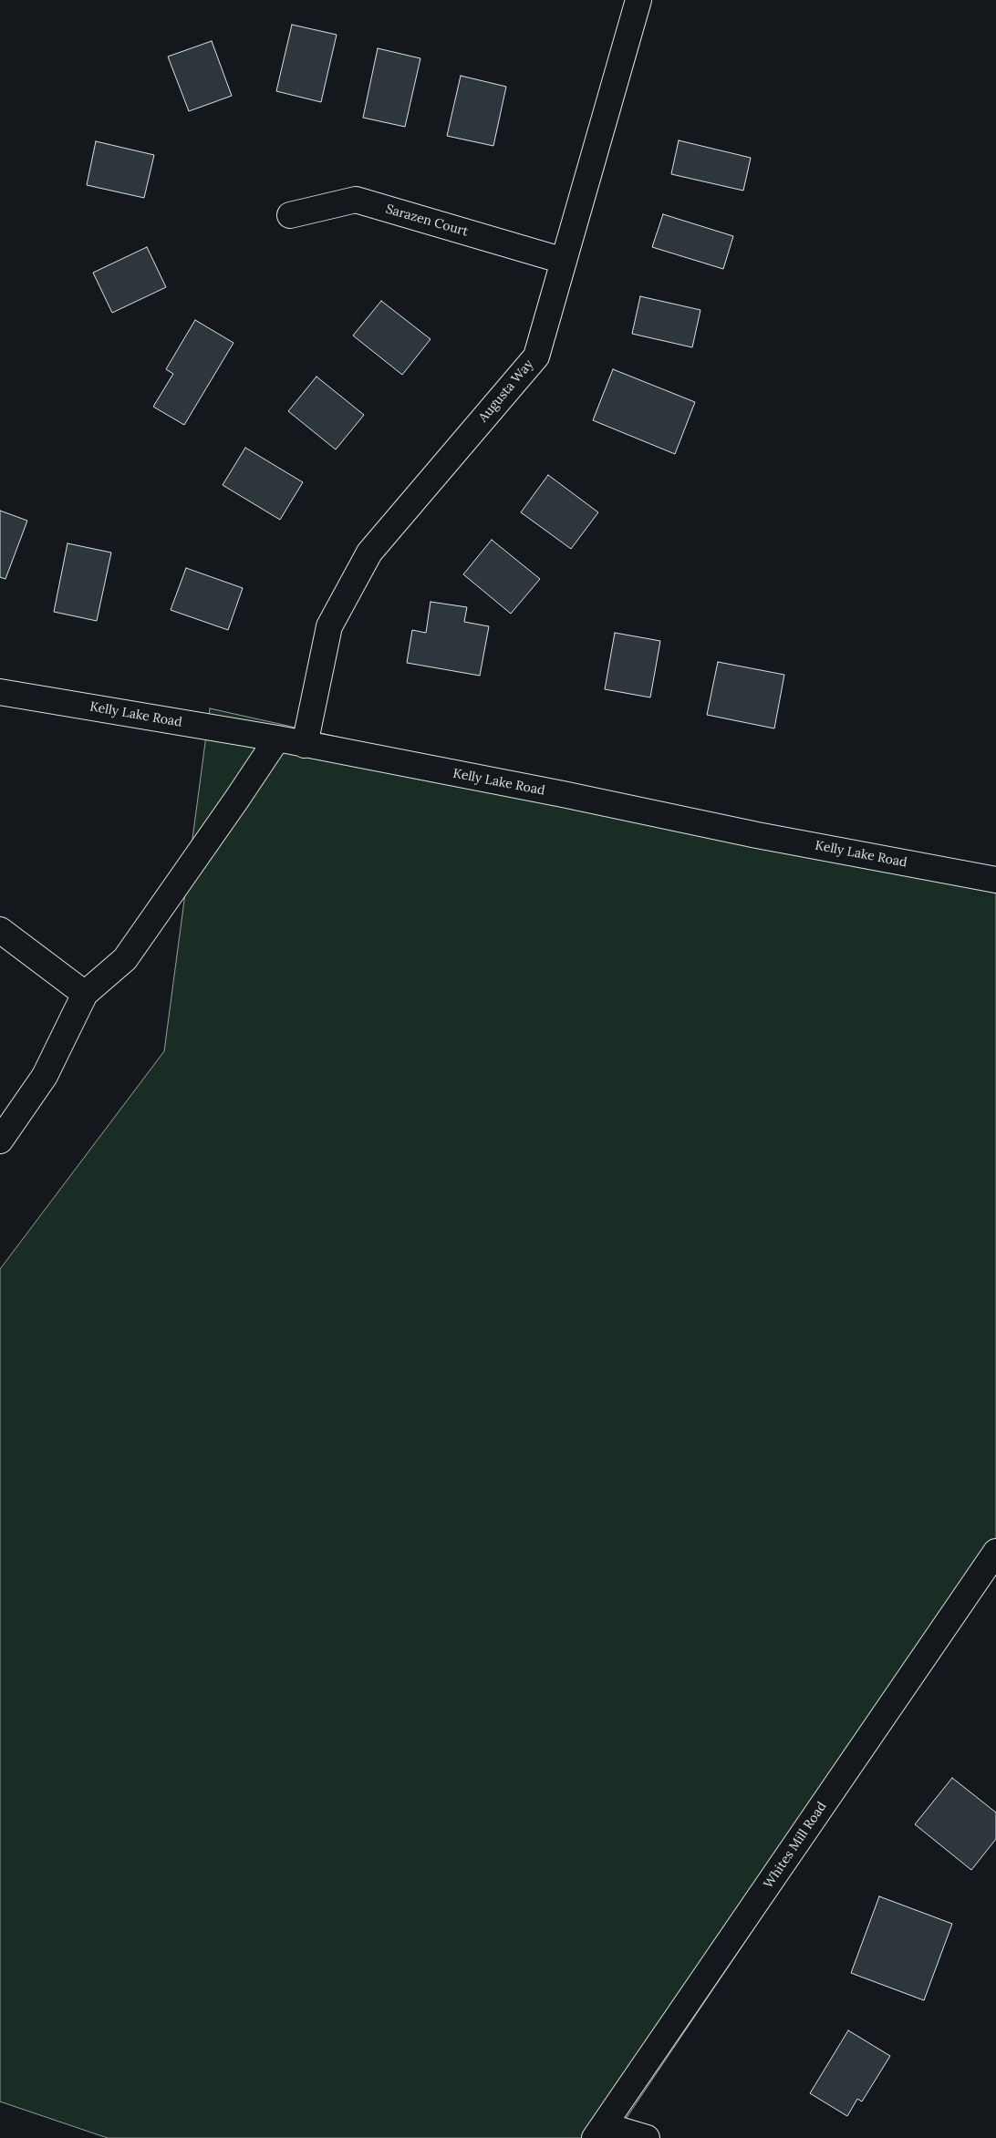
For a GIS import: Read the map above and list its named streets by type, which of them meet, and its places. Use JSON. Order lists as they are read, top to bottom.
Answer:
{
  "streets": {
    "street": [
      "Sarazen Court",
      "Augusta Way",
      "Kelly Lake Road",
      "Whites Mill Road"
    ]
  },
  "crossings": [
    ["Sarazen Court", "Augusta Way"],
    ["Augusta Way", "Kelly Lake Road"]
  ]
}
